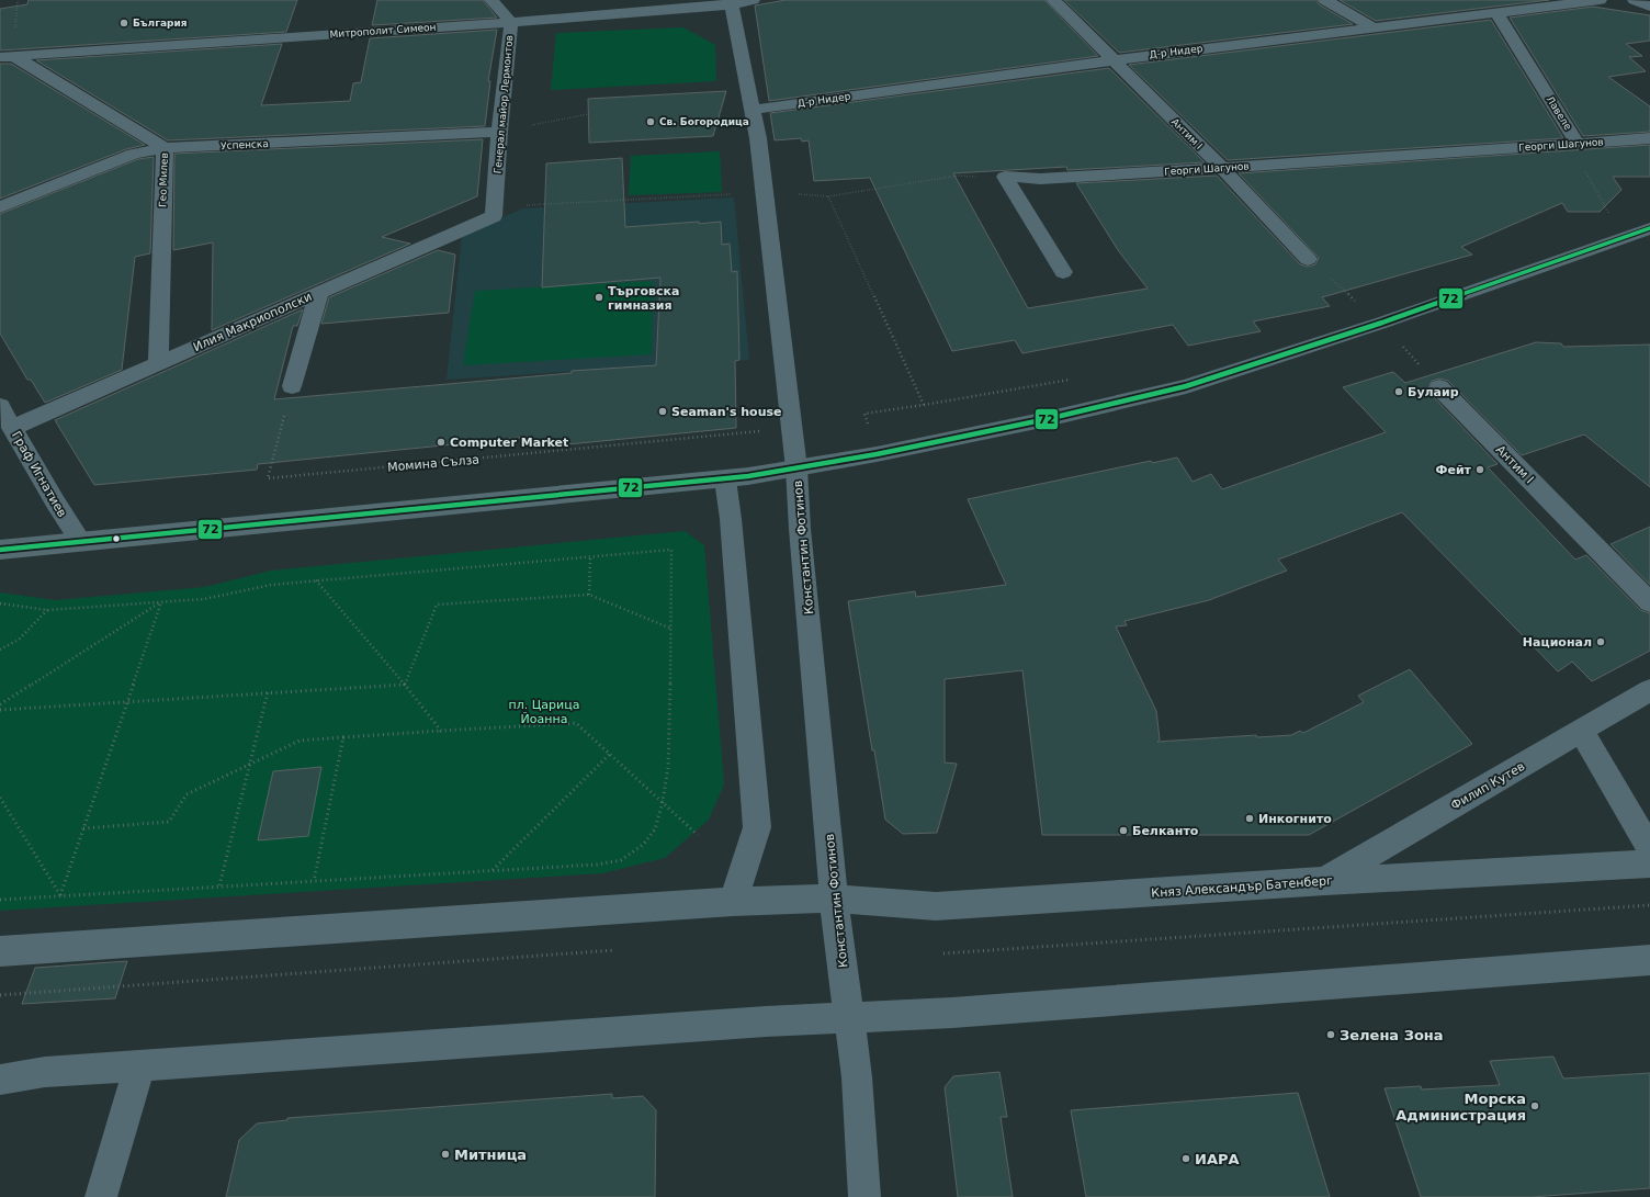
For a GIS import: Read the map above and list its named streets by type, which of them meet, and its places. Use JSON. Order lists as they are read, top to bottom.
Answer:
{
  "streets": {
    "street": [
      "Митрополит Симеон",
      "Д-р Нидер",
      "Генерал майор Лермонтов",
      "Лавеле",
      "Антим I",
      "Успенска",
      "Георги Шагунов",
      "Гео Милев",
      "Илия Макриополски",
      "Граф Игнатиев",
      "Константин Фотинов",
      "Филип Кутев",
      "Княз Александър Батенберг"
    ],
    "path": ["Момина Сълза"]
  },
  "crossings": [
    ["Митрополит Симеон", "Генерал майор Лермонтов"],
    ["Митрополит Симеон", "Гео Милев"],
    ["Митрополит Симеон", "Константин Фотинов"],
    ["Д-р Нидер", "Лавеле"],
    ["Д-р Нидер", "Антим I"],
    ["Д-р Нидер", "Константин Фотинов"],
    ["Генерал майор Лермонтов", "Успенска"],
    ["Генерал майор Лермонтов", "Илия Макриополски"],
    ["Лавеле", "Георги Шагунов"],
    ["Антим I", "Георги Шагунов"],
    ["Успенска", "Гео Милев"],
    ["Гео Милев", "Илия Макриополски"],
    ["Илия Макриополски", "Граф Игнатиев"],
    ["Момина Сълза", "Константин Фотинов"],
    ["Константин Фотинов", "Княз Александър Батенберг"],
    ["Филип Кутев", "Княз Александър Батенберг"]
  ],
  "parks": ["пл. Царица Йоанна"],
  "places": [
    "България",
    "Св. Богородица",
    "Търговска гимназия",
    "Булаир",
    "Seaman's house",
    "Computer Market",
    "Фейт",
    "Национал",
    "Инкогнито",
    "Белканто",
    "Зелена Зона",
    "Морска Администрация",
    "Митница",
    "ИАРА"
  ],
  "lines": ["transit line 72"]
}
